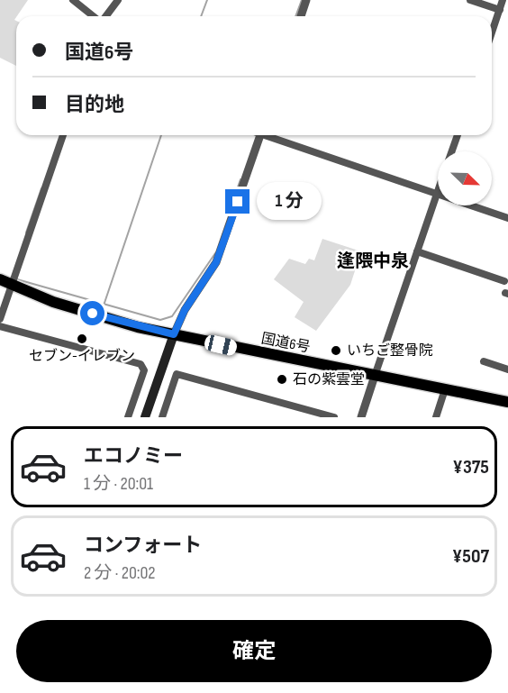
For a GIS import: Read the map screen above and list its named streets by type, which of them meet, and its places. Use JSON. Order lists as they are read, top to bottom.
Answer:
{
  "streets": {
    "highway": ["国道6号"]
  },
  "districts": ["逢隈中泉"],
  "places": ["セブン-イレブン", "いちご整骨院", "石の紫雲堂"],
  "north": "bottom right",
  "page": {
    "banner": ["国道6号", "目的地"],
    "bubble": "1 分",
    "list": [
      {
        "name": "エコノミー",
        "note": "1 分 · 20:01",
        "value": "¥375"
      },
      {
        "name": "コンフォート",
        "note": "2 分 · 20:02",
        "value": "¥507"
      }
    ],
    "buttons": "確定"
  }
}
